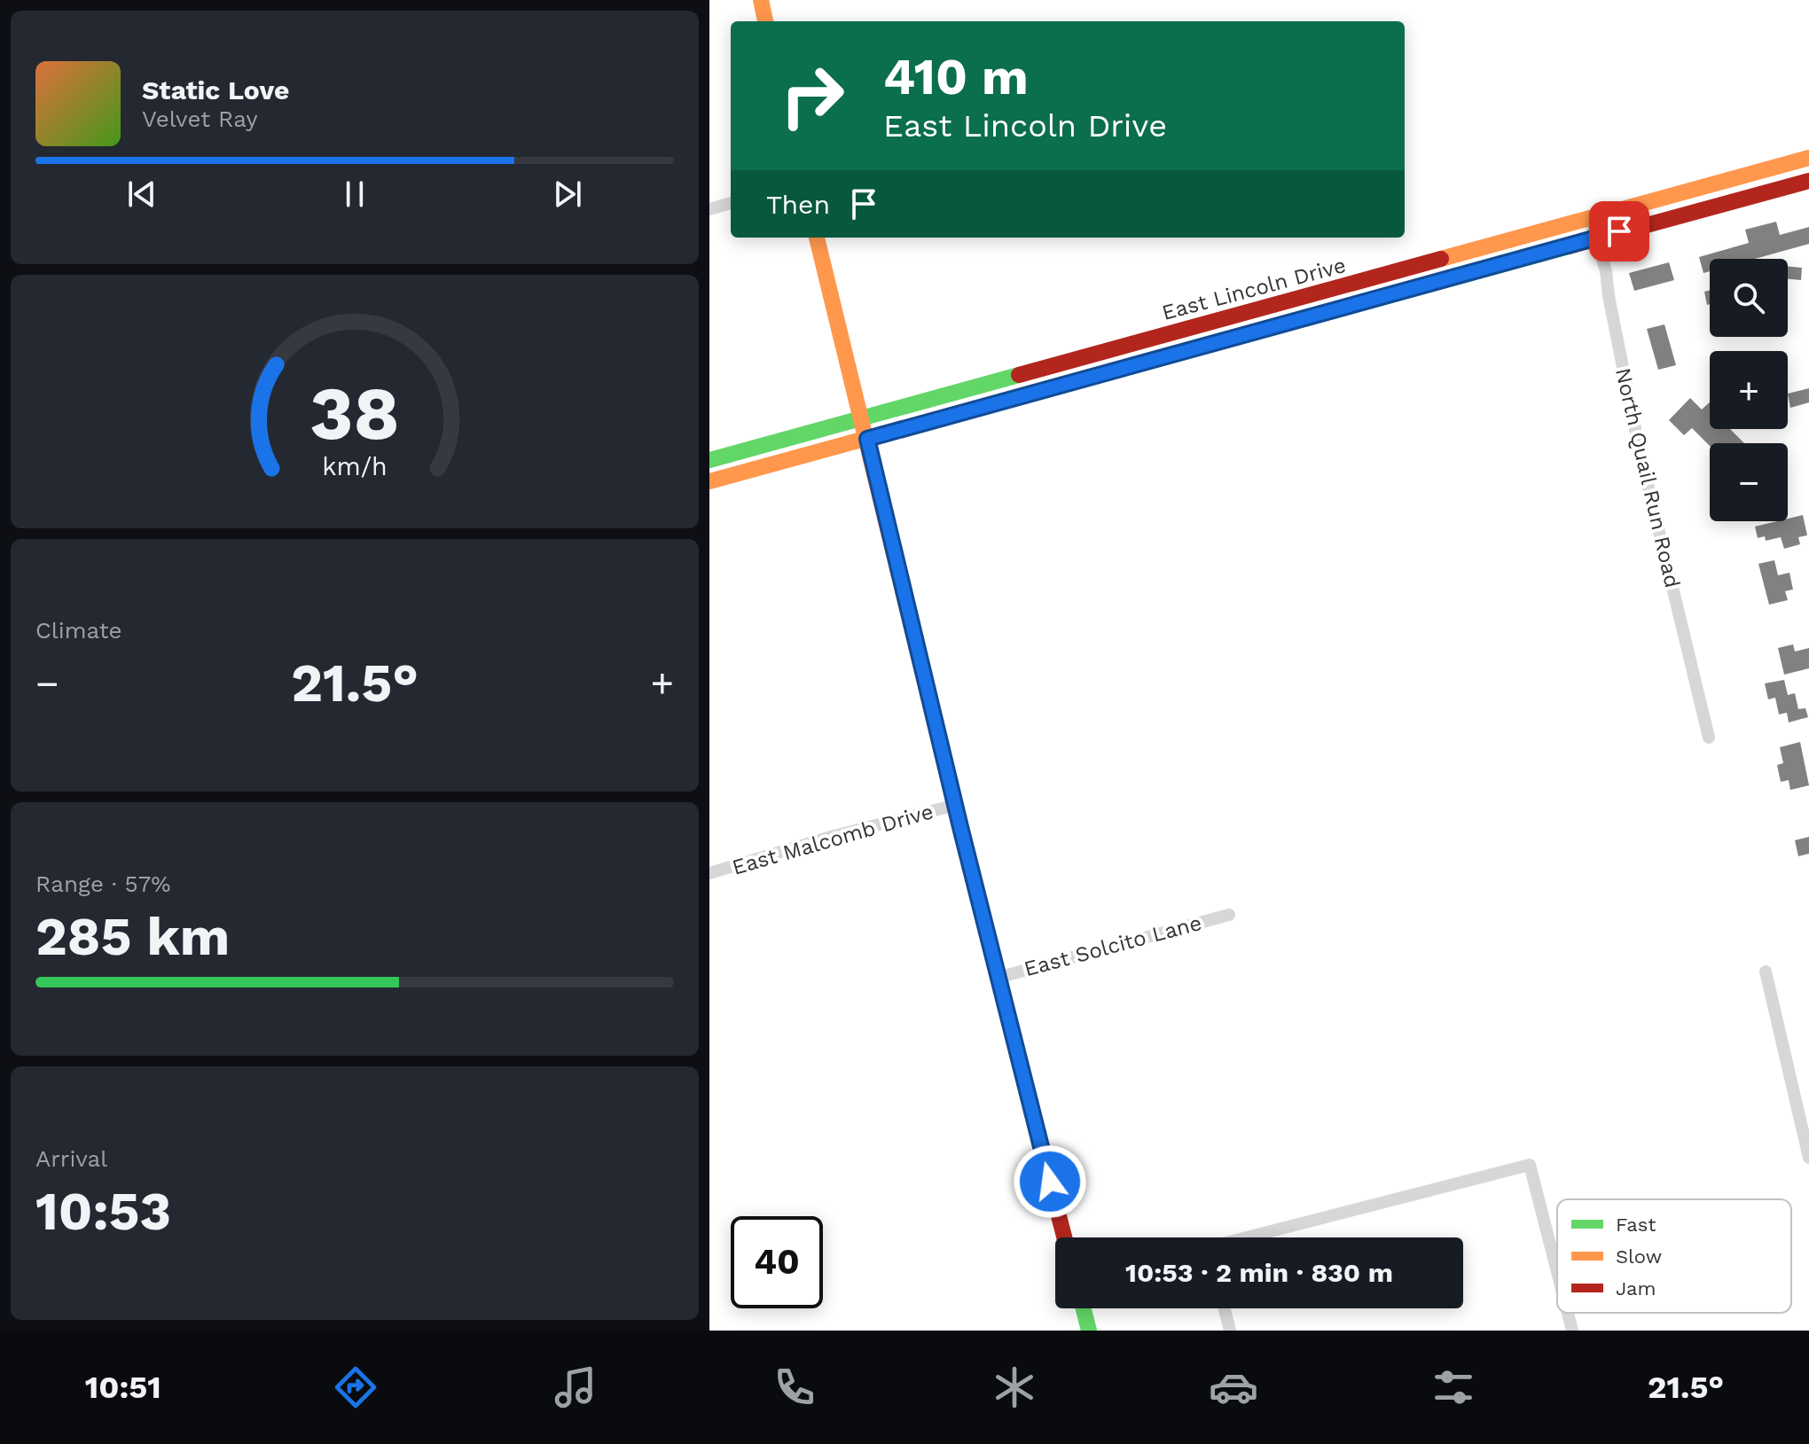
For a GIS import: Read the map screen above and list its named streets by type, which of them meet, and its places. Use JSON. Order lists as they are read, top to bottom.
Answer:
{
  "streets": {
    "main road": ["East Lincoln Drive"],
    "street": ["North Quail Run Road", "East Malcomb Drive", "East Solcito Lane"]
  },
  "crossings": [
    ["East Lincoln Drive", "North Quail Run Road"]
  ],
  "legend": ["Fast", "Slow", "Jam"],
  "page": {
    "turn": ["410 m", "East Lincoln Drive"],
    "song": ["Static Love", "Velvet Ray"],
    "then": "Then",
    "map_buttons": ["+", "−"],
    "tile": [
      "Climate",
      ["Range · 57%", "285 km"],
      ["Arrival", "10:53"]
    ],
    "heat": ["−", "21.5°", "+"],
    "limit": "40",
    "trip": "10:53 · 2 min · 830 m",
    "tabs": ["10:51", "21.5°"],
    "gauge": ["38", "km/h"]
  }
}
